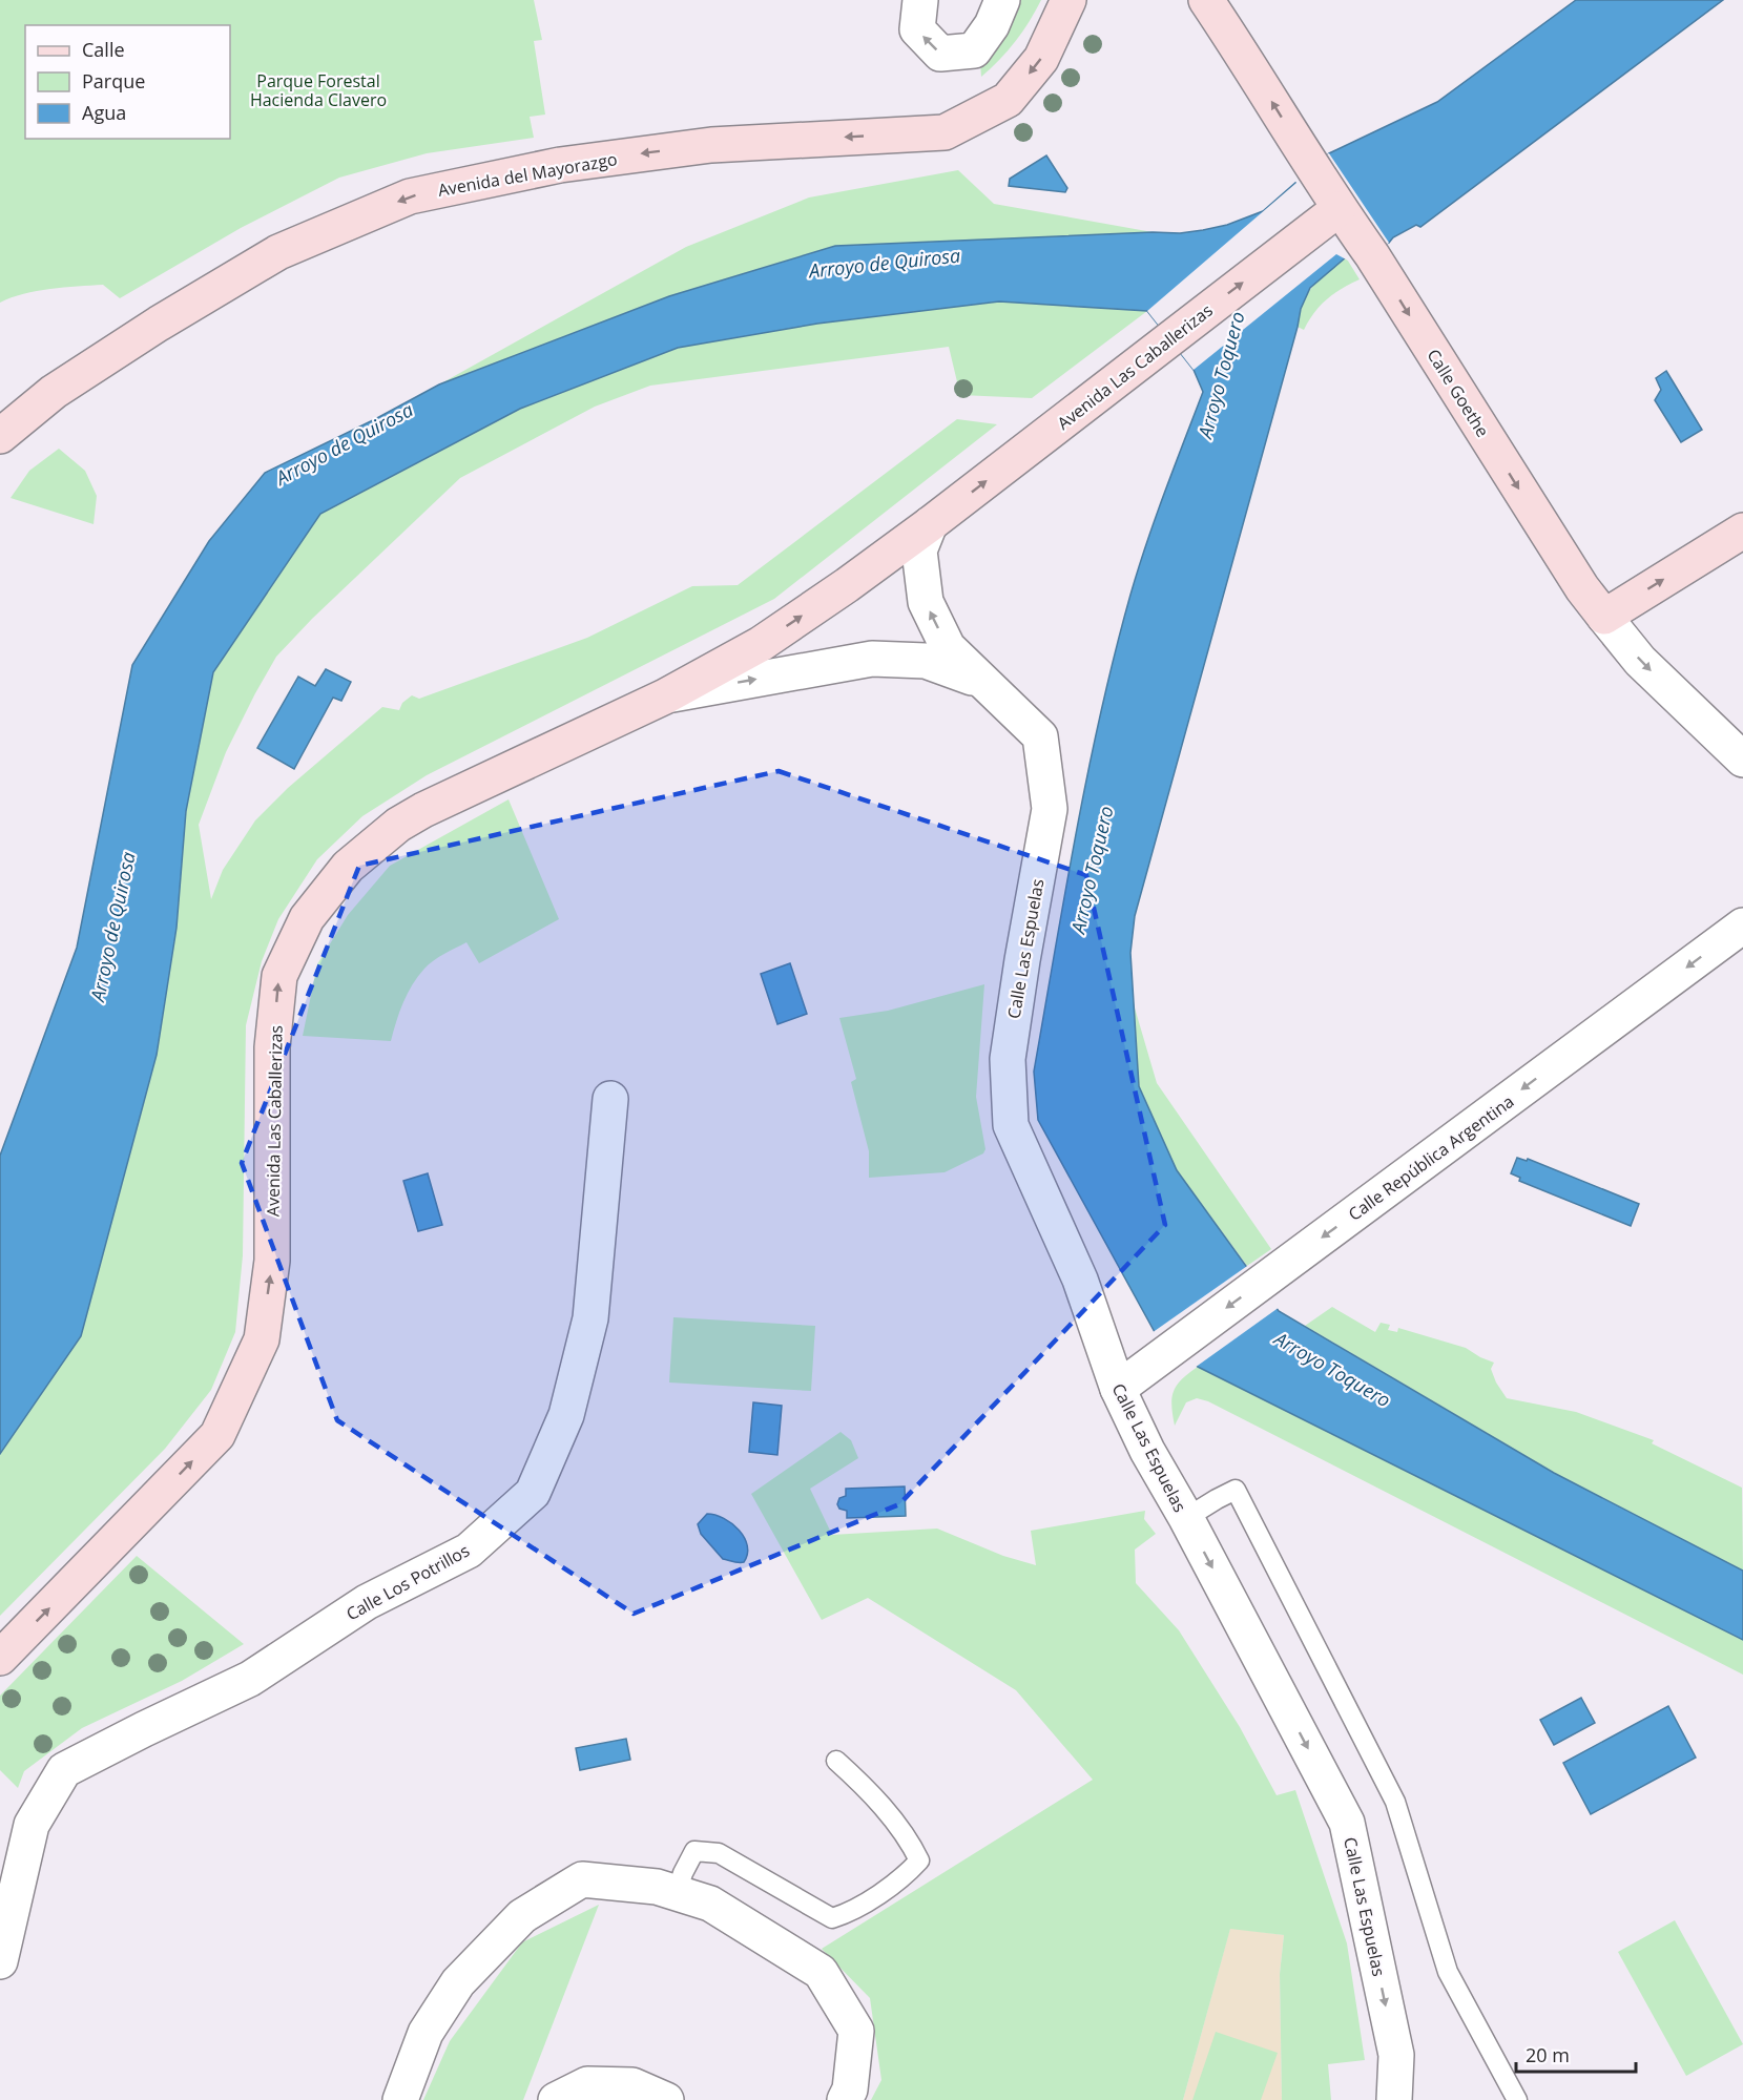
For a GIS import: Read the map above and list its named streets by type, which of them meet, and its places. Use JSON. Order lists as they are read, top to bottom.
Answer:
{
  "streets": {
    "main road": ["Avenida del Mayorazgo", "Avenida Las Caballerizas", "Calle Goethe"],
    "street": ["Calle Las Espuelas", "Calle República Argentina", "Calle Los Potrillos"]
  },
  "crossings": [
    ["Avenida Las Caballerizas", "Calle Goethe"],
    ["Avenida Las Caballerizas", "Calle Las Espuelas"],
    ["Calle Las Espuelas", "Calle República Argentina"]
  ],
  "one_way": [
    "Avenida del Mayorazgo",
    "Avenida Las Caballerizas",
    "Calle Las Espuelas",
    "Calle República Argentina"
  ],
  "water": ["Arroyo de Quirosa", "Arroyo Toquero"],
  "parks": ["Parque Forestal Hacienda Clavero"],
  "legend": ["Calle", "Parque", "Agua"],
  "scale_bar": "20 m"
}
